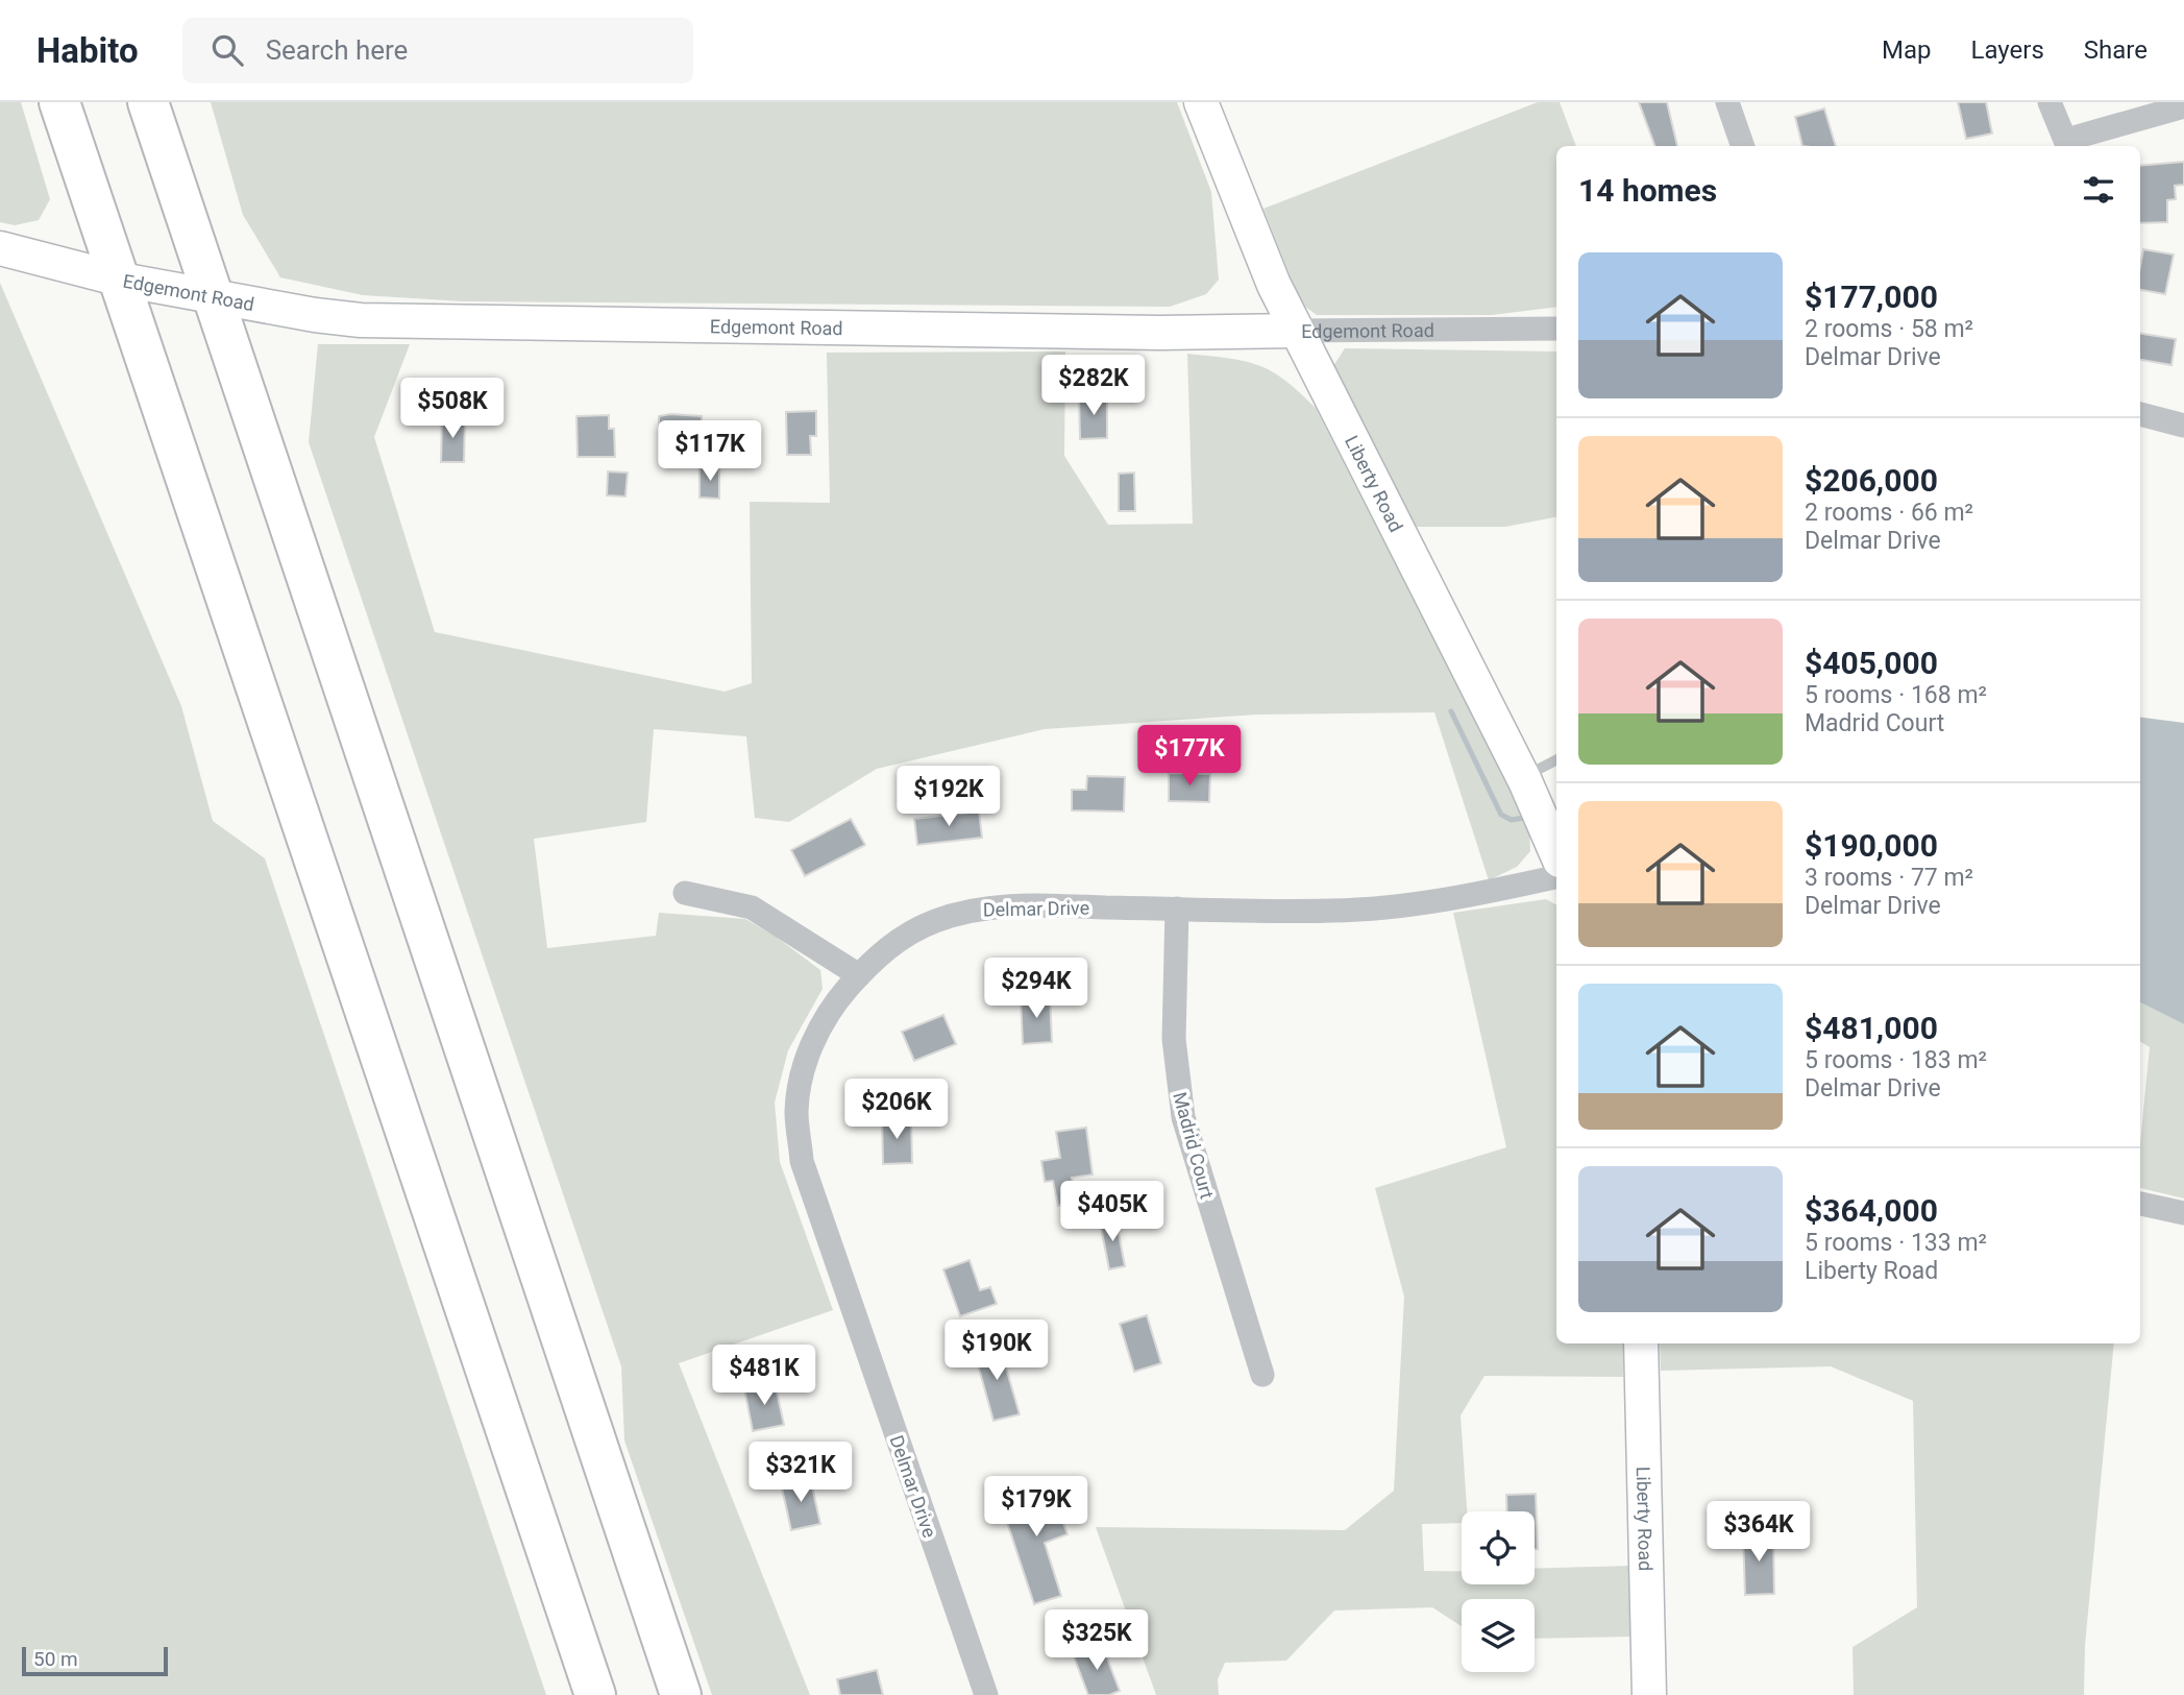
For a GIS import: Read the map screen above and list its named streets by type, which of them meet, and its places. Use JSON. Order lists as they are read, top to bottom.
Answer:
{
  "streets": {
    "street": [
      "Edgemont Road",
      "Liberty Road",
      "Delmar Drive",
      "Madrid Court"
    ]
  },
  "crossings": [
    ["Edgemont Road", "Liberty Road"],
    ["Delmar Drive", "Madrid Court"]
  ],
  "scale_bar": "50 m",
  "page": {
    "header": "Habito",
    "search": "Search here",
    "nav": ["Map", "Layers", "Share"],
    "heading": "14 homes",
    "list": [
      {
        "name": "$177,000",
        "note": "2 rooms · 58 m² · Delmar Drive"
      },
      {
        "name": "$206,000",
        "note": "2 rooms · 66 m² · Delmar Drive"
      },
      {
        "name": "$405,000",
        "note": "5 rooms · 168 m² · Madrid Court"
      },
      {
        "name": "$190,000",
        "note": "3 rooms · 77 m² · Delmar Drive"
      },
      {
        "name": "$481,000",
        "note": "5 rooms · 183 m² · Delmar Drive"
      },
      {
        "name": "$364,000",
        "note": "5 rooms · 133 m² · Liberty Road"
      }
    ],
    "price": [
      "$282K",
      "$508K",
      "$117K",
      "$177K",
      "$192K",
      "$294K",
      "$206K",
      "$405K",
      "$190K",
      "$481K",
      "$321K",
      "$179K",
      "$364K",
      "$325K"
    ],
    "scale": "50 m"
  }
}
